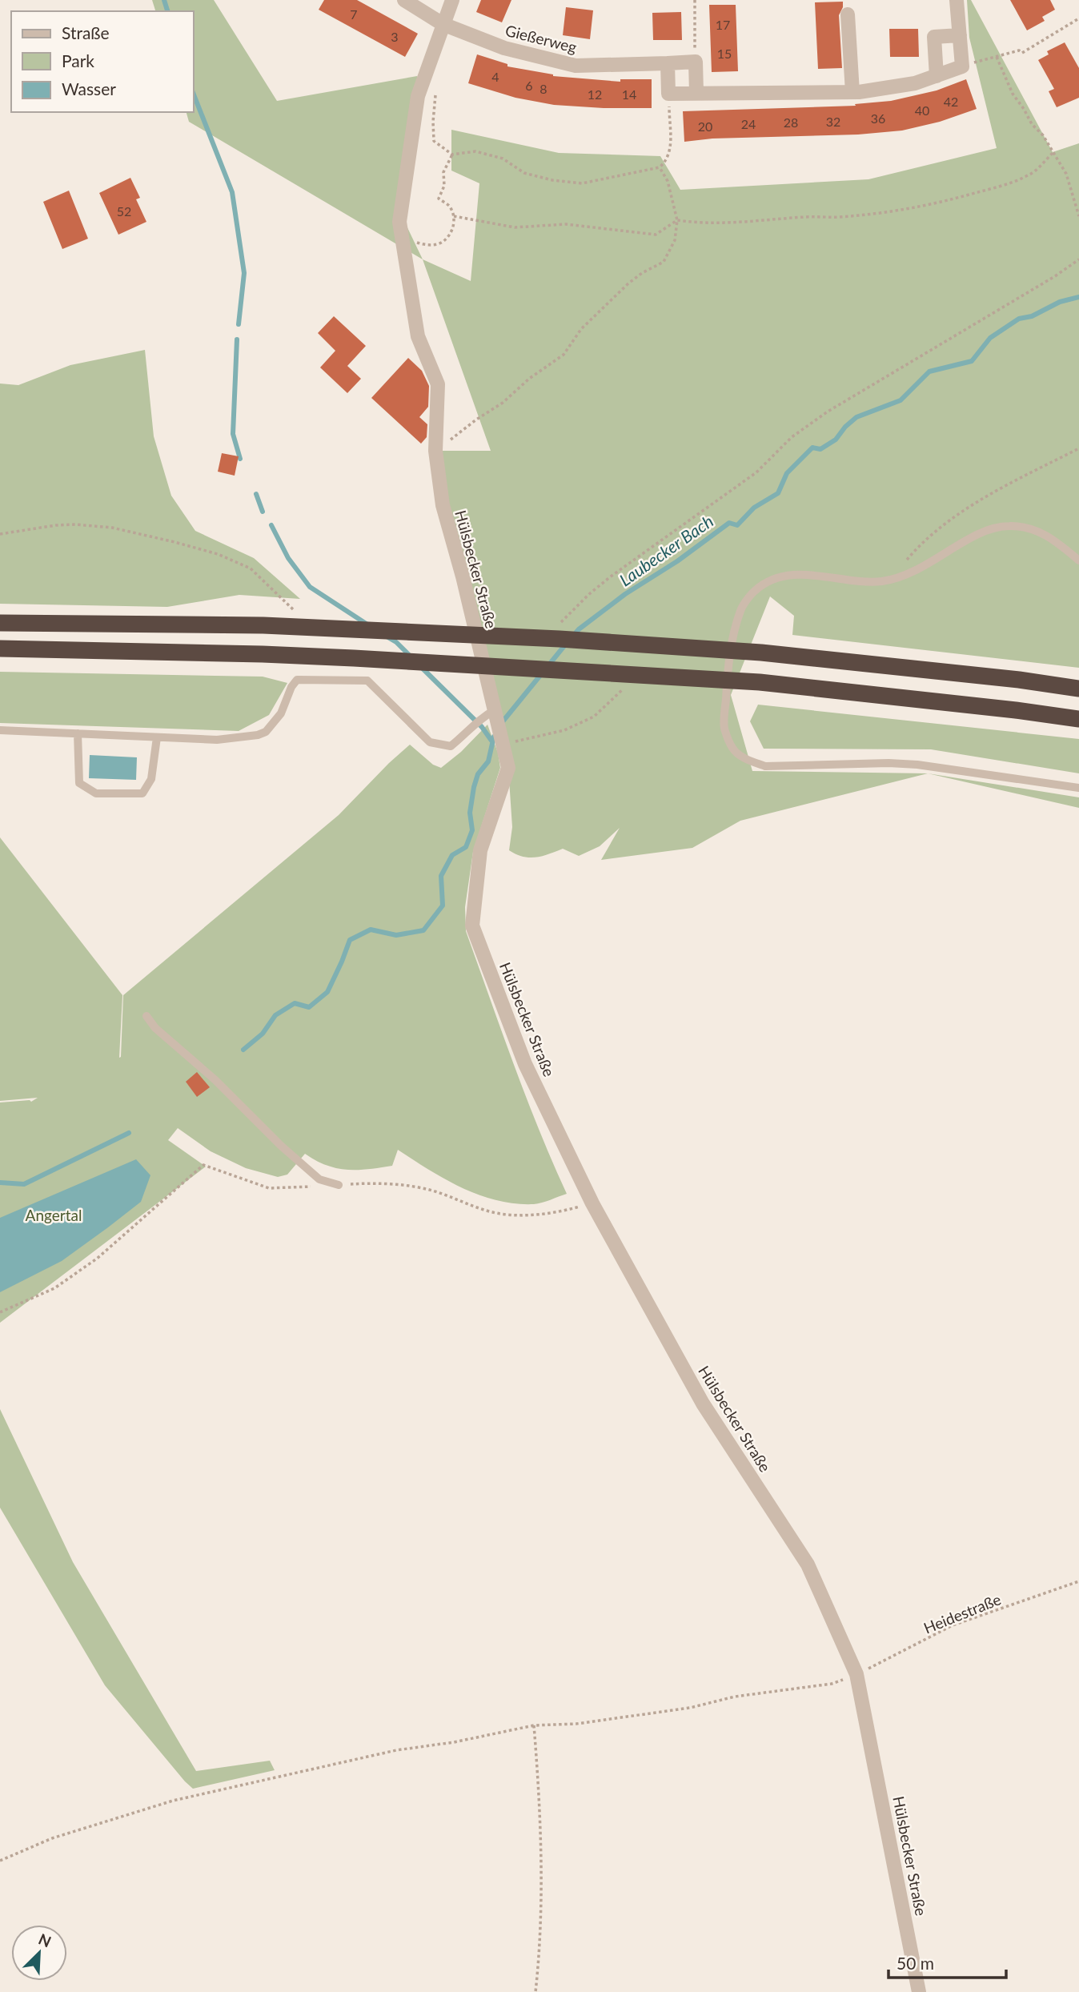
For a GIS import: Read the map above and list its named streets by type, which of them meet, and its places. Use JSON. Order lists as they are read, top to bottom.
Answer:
{
  "streets": {
    "street": ["Gießerweg", "Hülsbecker Straße"],
    "path": ["Heidestraße"]
  },
  "crossings": [
    ["Gießerweg", "Hülsbecker Straße"],
    ["Hülsbecker Straße", "Heidestraße"]
  ],
  "water": ["Laubecker Bach"],
  "parks": ["Angertal"],
  "house_numbers": [
    "7",
    "17",
    "3",
    "15",
    "4",
    "6",
    "8",
    "12",
    "14",
    "42",
    "40",
    "36",
    "32",
    "28",
    "24",
    "20",
    "52"
  ],
  "legend": ["Straße", "Park", "Wasser"],
  "scale_bar": "50 m",
  "north": "top right"
}
